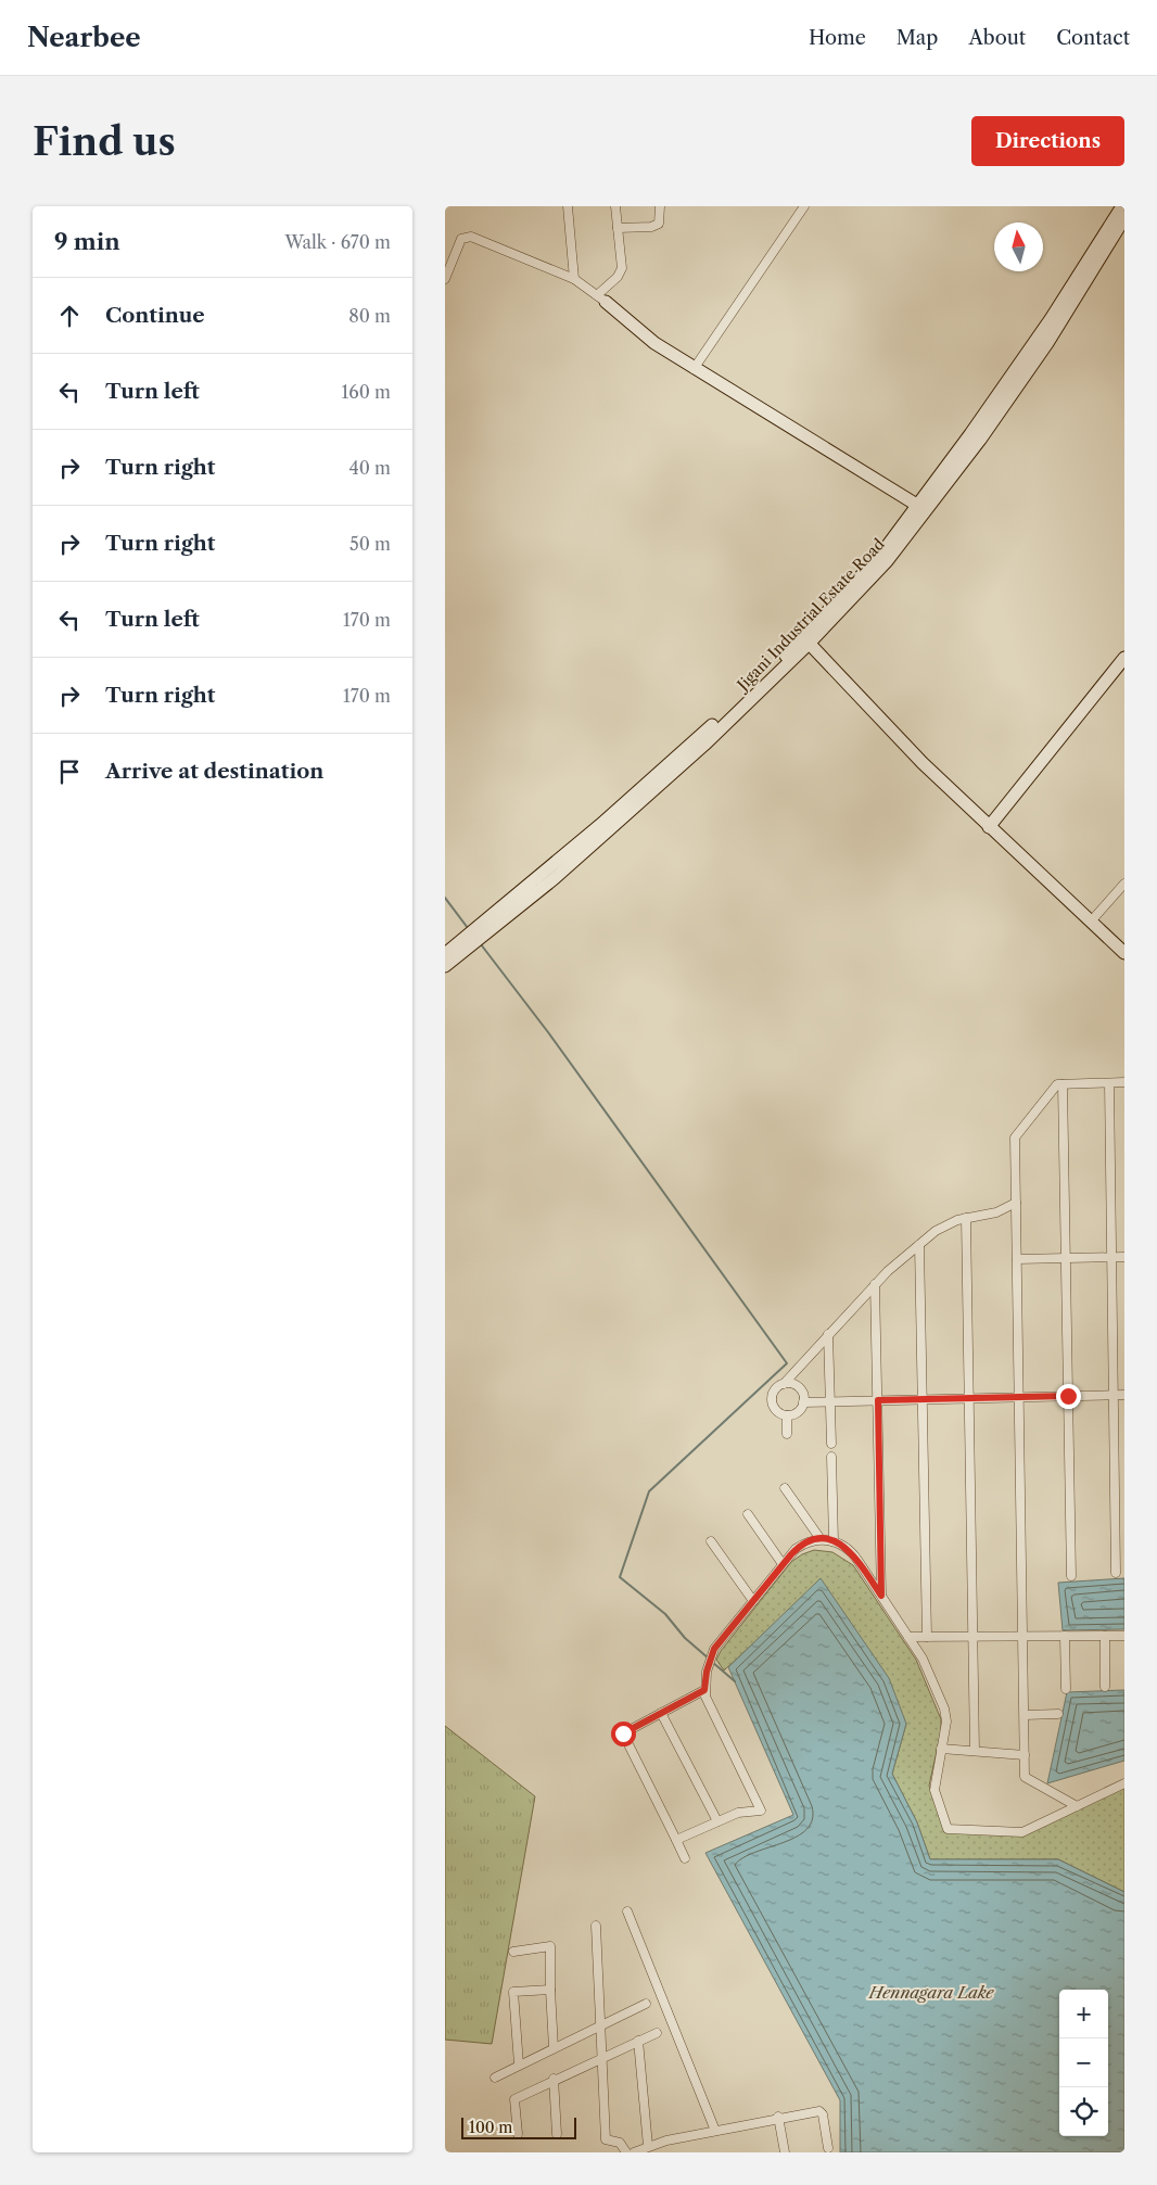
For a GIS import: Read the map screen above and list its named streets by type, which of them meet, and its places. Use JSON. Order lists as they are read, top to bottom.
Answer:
{
  "streets": {
    "main road": ["Jigani Industrial Estate Road"]
  },
  "water": ["Hennagara Lake"],
  "scale_bar": "100 m",
  "north": "top",
  "page": {
    "header": "Nearbee",
    "nav": [
      "Home",
      "Map",
      "About",
      "Contact"
    ],
    "buttons": "Directions",
    "title": "Find us",
    "heading": ["9 min", "Walk · 670 m"],
    "list": [
      ["Continue", "80 m"],
      ["Turn left", "160 m"],
      ["Turn right", "40 m"],
      ["Turn right", "50 m"],
      ["Turn left", "170 m"],
      ["Turn right", "170 m"],
      "Arrive at destination"
    ],
    "map_buttons": ["+", "−"],
    "scale": "100 m"
  }
}
